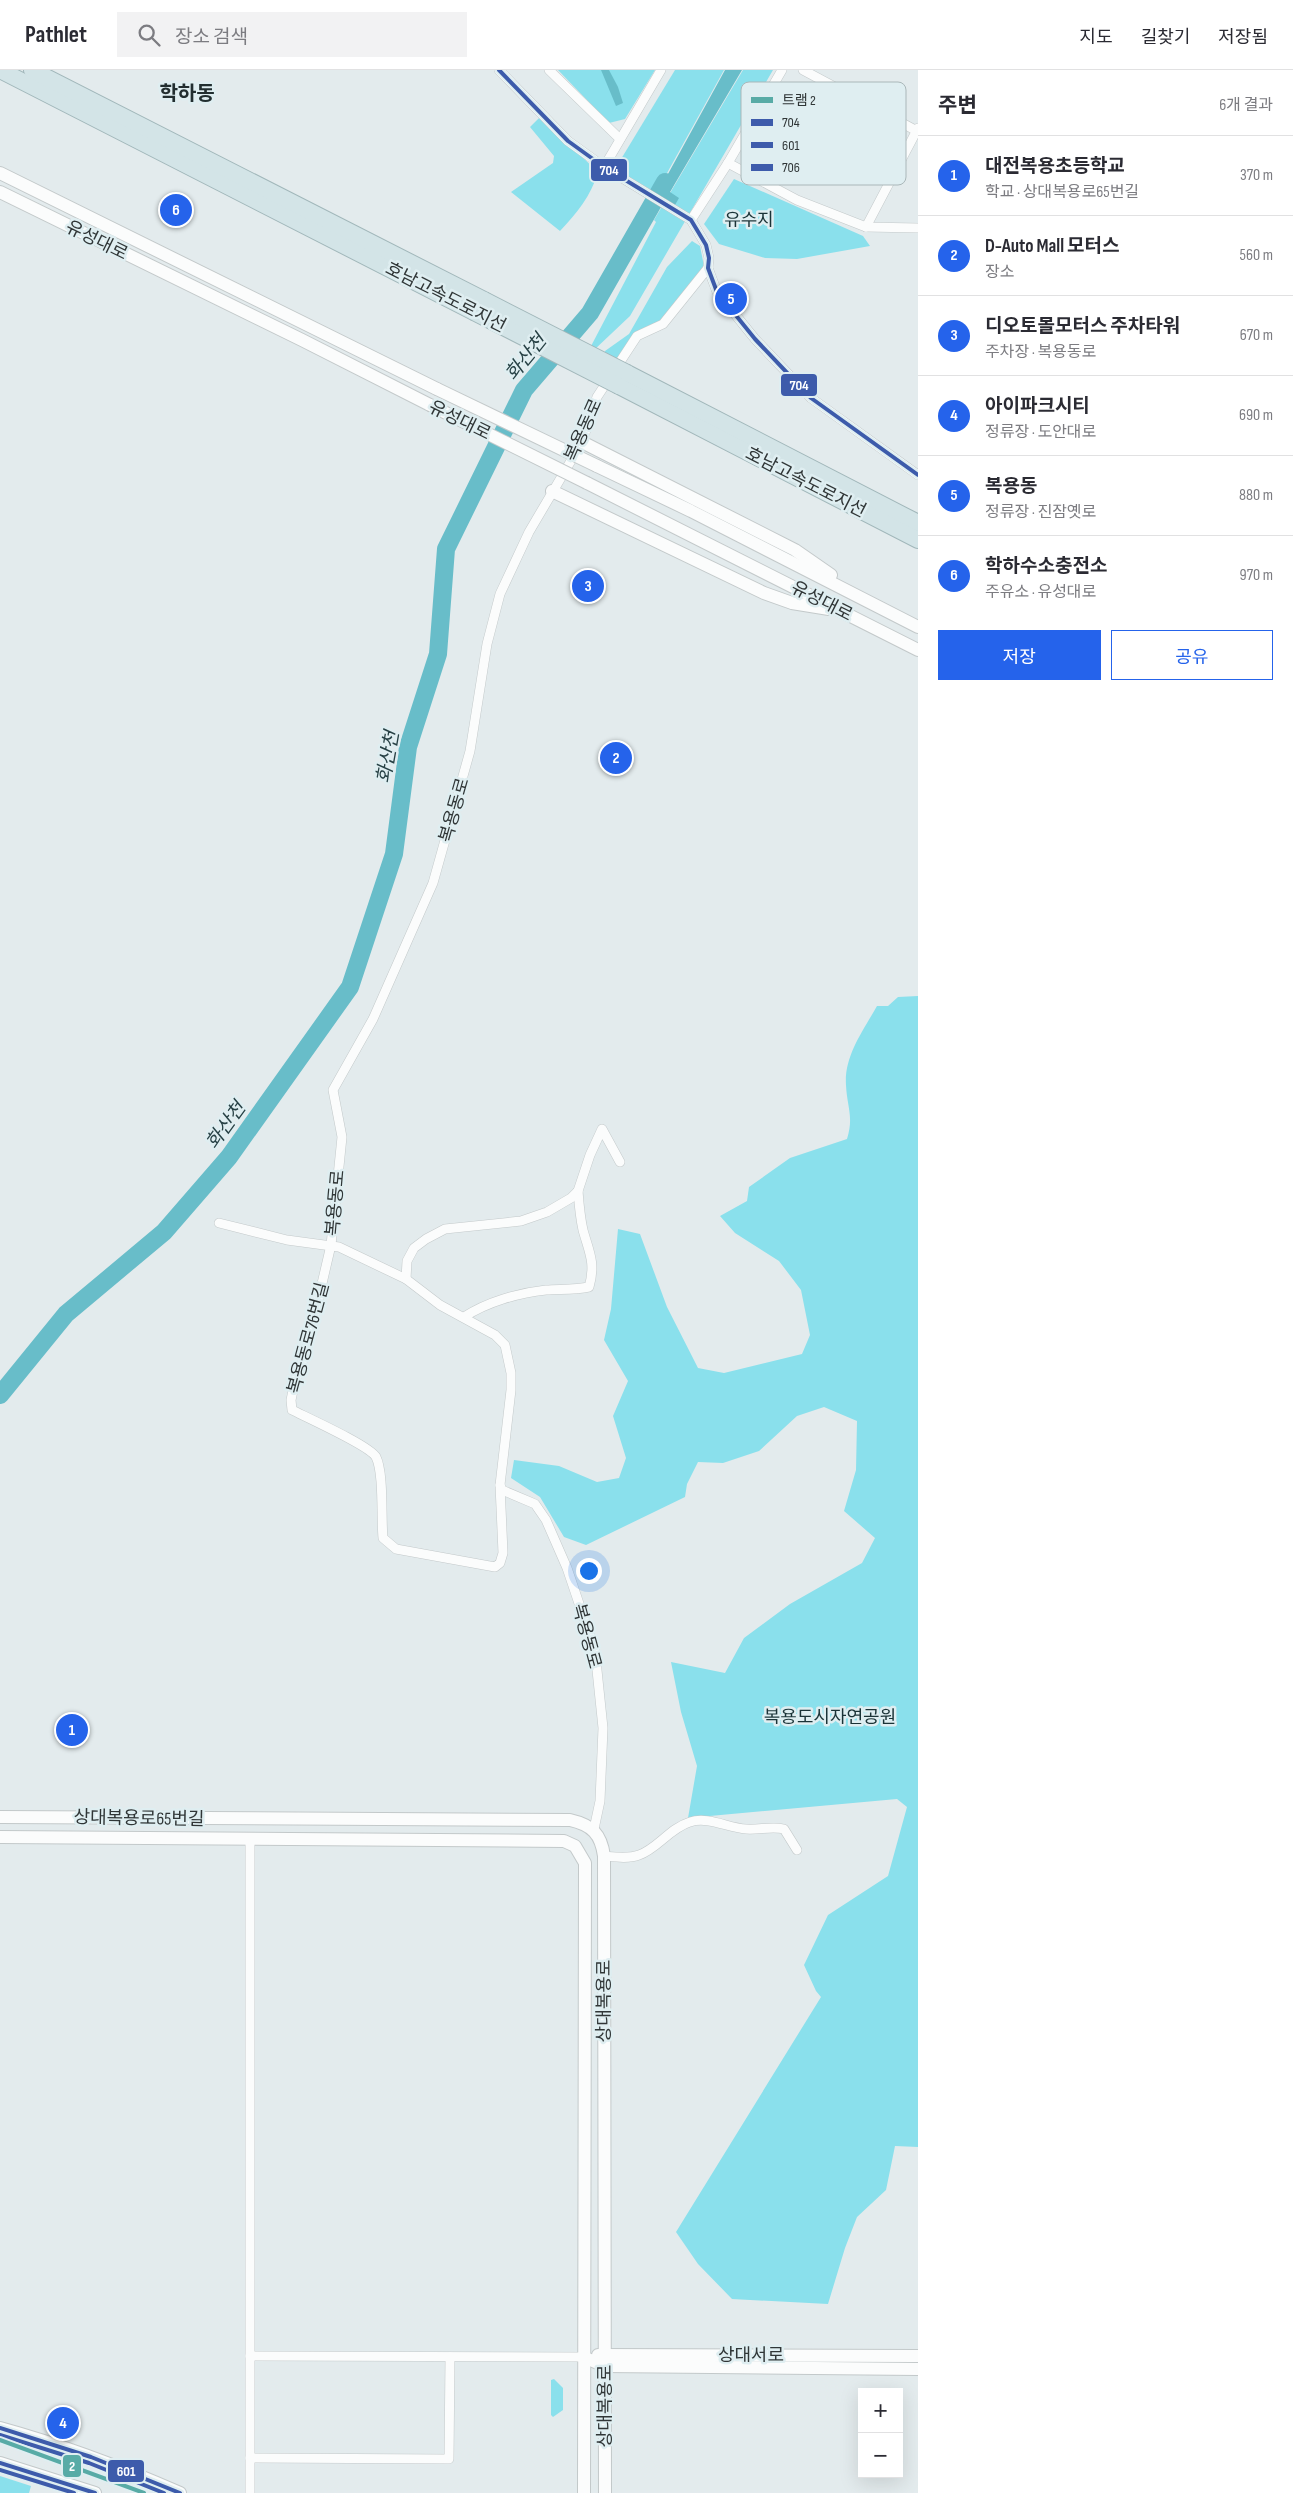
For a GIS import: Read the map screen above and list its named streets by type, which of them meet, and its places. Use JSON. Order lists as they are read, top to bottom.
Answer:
{
  "streets": {
    "highway": ["호남고속도로지선"],
    "street": [
      "유성대로",
      "복용동로",
      "복용동로76번길",
      "상대복용로65번길",
      "상대복용로",
      "상대서로"
    ]
  },
  "crossings": [
    ["복용동로", "복용동로76번길"],
    ["복용동로", "상대복용로65번길"],
    ["복용동로", "상대복용로"],
    ["상대복용로65번길", "상대복용로"],
    ["상대복용로", "상대서로"]
  ],
  "districts": ["학하동"],
  "water": ["화산천"],
  "parks": ["유수지", "복용도시자연공원"],
  "lines": [
    "transit line 704",
    "transit line 601",
    "transit line 706",
    "tram line 2"
  ],
  "legend": [
    "트램 2",
    "704",
    "601",
    "706"
  ],
  "page": {
    "header": "Pathlet",
    "search": "장소 검색",
    "nav": ["지도", "길찾기", "저장됨"],
    "heading": ["주변", "6개 결과"],
    "list": [
      {
        "mark": "1",
        "name": "대전복용초등학교",
        "note": "학교 · 상대복용로65번길",
        "value": "370 m"
      },
      {
        "mark": "2",
        "name": "D-Auto Mall 모터스",
        "note": "장소",
        "value": "560 m"
      },
      {
        "mark": "3",
        "name": "디오토몰모터스 주차타워",
        "note": "주차장 · 복용동로",
        "value": "670 m"
      },
      {
        "mark": "4",
        "name": "아이파크시티",
        "note": "정류장 · 도안대로",
        "value": "690 m"
      },
      {
        "mark": "5",
        "name": "복용동",
        "note": "정류장 · 진잠옛로",
        "value": "880 m"
      },
      {
        "mark": "6",
        "name": "학하수소충전소",
        "note": "주유소 · 유성대로",
        "value": "970 m"
      }
    ],
    "pins": [
      "6",
      "5",
      "3",
      "2",
      "1",
      "4"
    ],
    "buttons": ["저장", "공유"],
    "map_buttons": ["+", "−"]
  }
}
